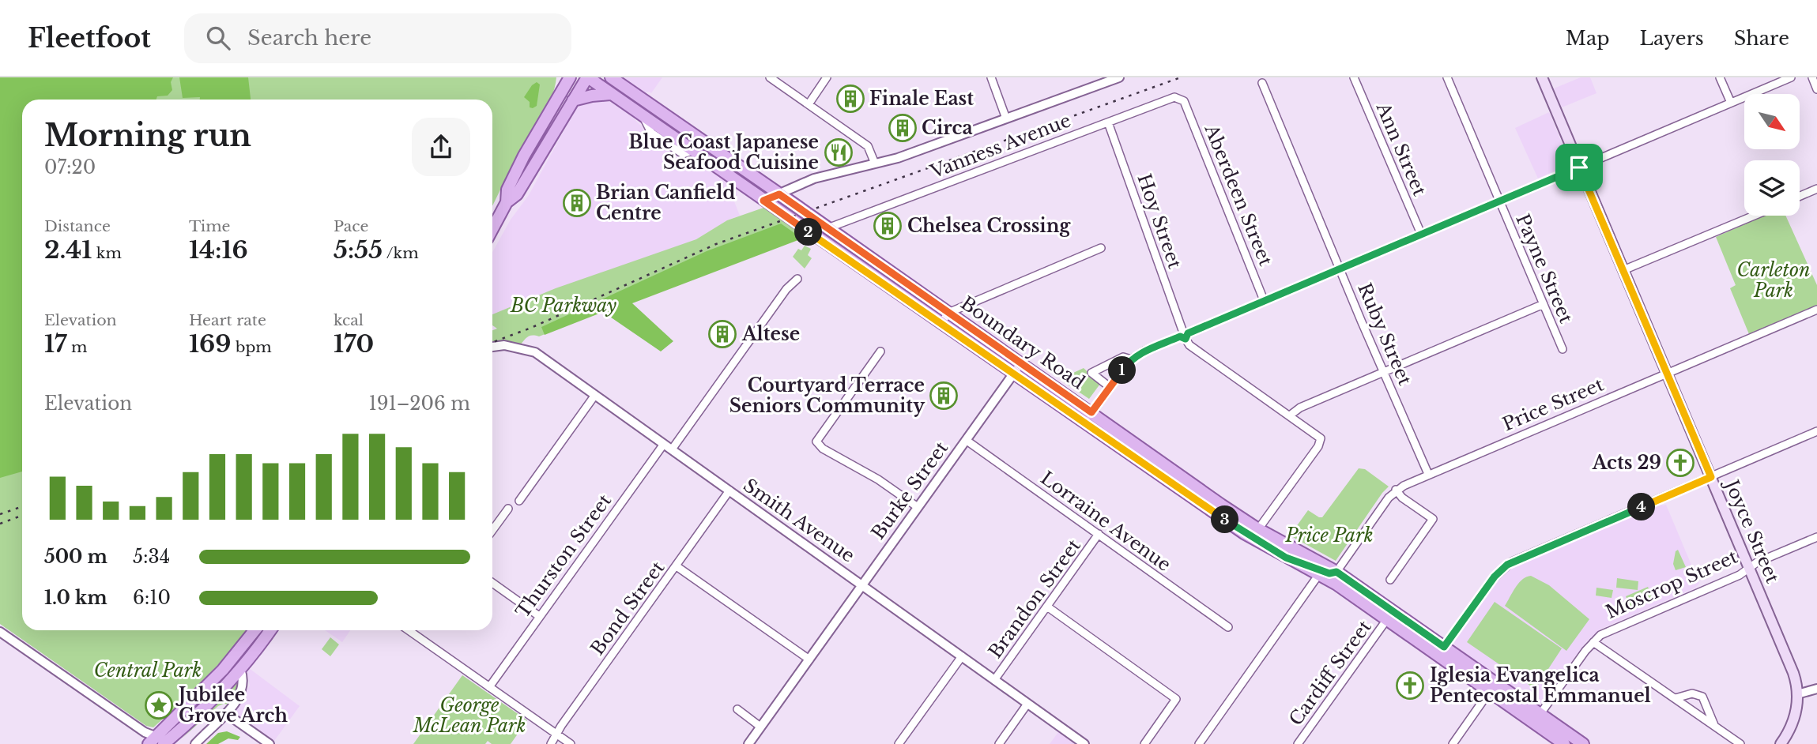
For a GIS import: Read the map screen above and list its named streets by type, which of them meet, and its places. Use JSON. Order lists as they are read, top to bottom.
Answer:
{
  "streets": {
    "main road": ["Boundary Road", "Joyce Street"],
    "street": [
      "Vanness Avenue",
      "Ann Street",
      "Aberdeen Street",
      "Hoy Street",
      "Payne Street",
      "Ruby Street",
      "Price Street",
      "Burke Street",
      "Smith Avenue",
      "Lorraine Avenue",
      "Thurston Street",
      "Moscrop Street",
      "Brandon Street",
      "Bond Street",
      "Cardiff Street"
    ]
  },
  "crossings": [
    ["Vanness Avenue", "Aberdeen Street"],
    ["Vanness Avenue", "Hoy Street"],
    ["Vanness Avenue", "Boundary Road"],
    ["Hoy Street", "Boundary Road"],
    ["Ruby Street", "Price Street"],
    ["Boundary Road", "Price Street"],
    ["Boundary Road", "Burke Street"],
    ["Boundary Road", "Moscrop Street"],
    ["Boundary Road", "Cardiff Street"],
    ["Price Street", "Joyce Street"],
    ["Burke Street", "Smith Avenue"],
    ["Burke Street", "Lorraine Avenue"],
    ["Smith Avenue", "Thurston Street"],
    ["Smith Avenue", "Brandon Street"],
    ["Smith Avenue", "Bond Street"],
    ["Lorraine Avenue", "Brandon Street"],
    ["Joyce Street", "Moscrop Street"]
  ],
  "parks": [
    "Carleton Park",
    "BC Parkway",
    "Price Park",
    "Central Park",
    "George McLean Park"
  ],
  "places": {
    "building": [
      "Finale East",
      "Circa",
      "Brian Canfield Centre",
      "Chelsea Crossing",
      "Altese",
      "Courtyard Terrace Seniors Community"
    ],
    "restaurant": ["Blue Coast Japanese Seafood Cuisine"],
    "church": ["Acts 29", "Iglesia Evangelica Pentecostal Emmanuel"],
    "place": ["Jubilee Grove Arch"]
  },
  "north": "bottom right",
  "page": {
    "header": "Fleetfoot",
    "search": "Search here",
    "nav": ["Map", "Layers", "Share"],
    "heading": ["Morning run", "07:20"],
    "stats": [
      ["Distance", "2.41 km"],
      ["Time", "14:16"],
      ["Pace", "5:55 /km"],
      ["Elevation", "17 m"],
      ["Heart rate", "169 bpm"],
      ["kcal", "170"]
    ],
    "pins": [
      "2",
      "1",
      "4",
      "3"
    ],
    "chart": ["Elevation", "191–206 m"],
    "list": [
      {
        "name": "500 m",
        "note": "5:34"
      },
      {
        "name": "1.0 km",
        "note": "6:10"
      }
    ]
  }
}
